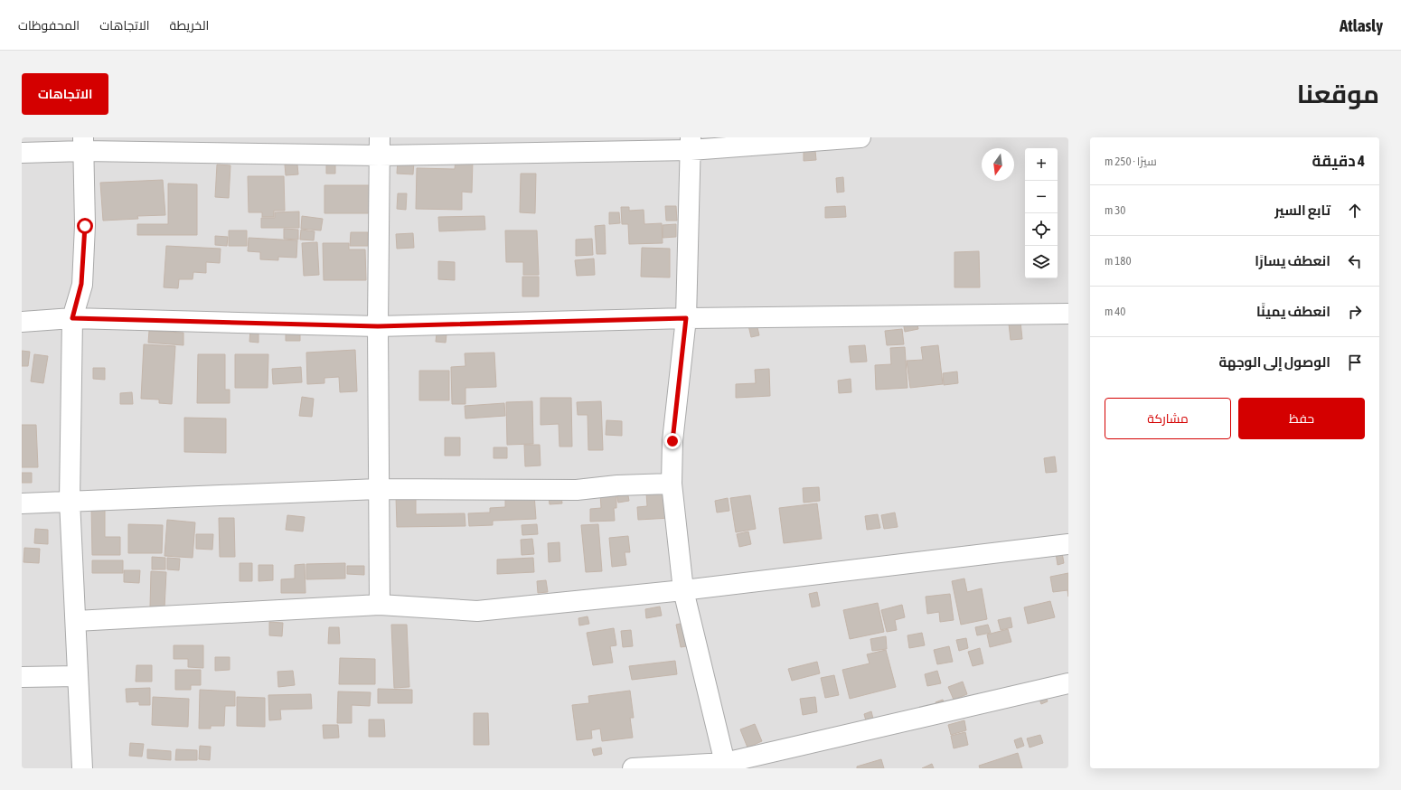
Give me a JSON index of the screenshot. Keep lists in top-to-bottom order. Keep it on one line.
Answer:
{"north":"bottom","page":{"header":"Atlasly","nav":["الخريطة","الاتجاهات","المحفوظات"],"title":"موقعنا","buttons":["الاتجاهات",["حفظ","مشاركة"]],"heading":["4 دقيقة","سيرًا · 250 m"],"map_buttons":["+","−"],"list":[["تابع السير","30 m"],["انعطف يسارًا","180 m"],["انعطف يمينًا","40 m"],"الوصول إلى الوجهة"]}}
